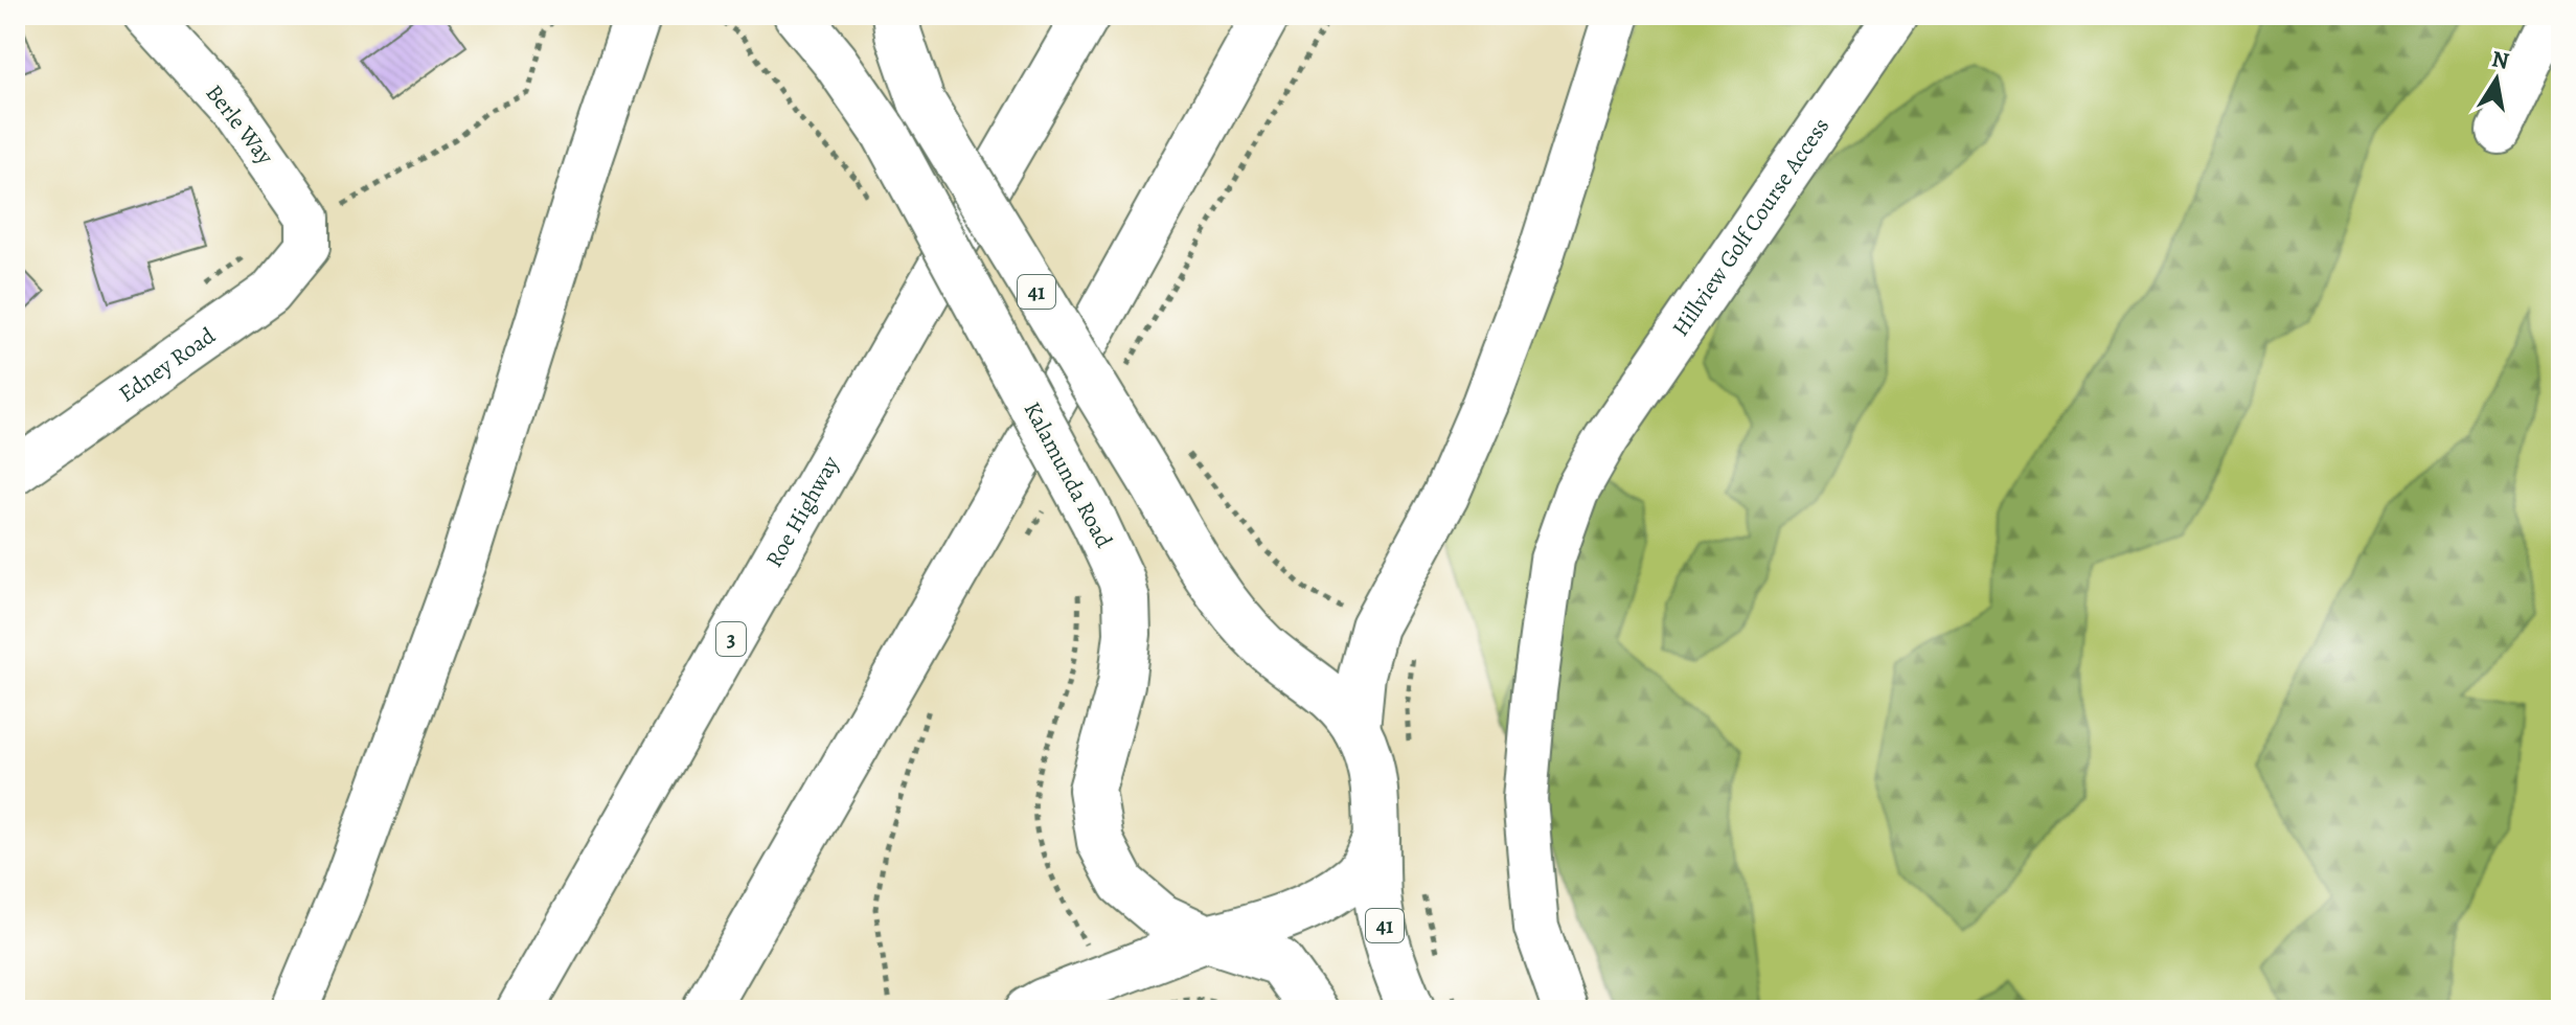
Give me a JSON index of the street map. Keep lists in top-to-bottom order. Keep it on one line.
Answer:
{"streets":{"main road":["41","Kalamunda Road","Roe Highway","3"],"street":["Berle Way","Hillview Golf Course Access","Edney Road"]},"crossings":[["Berle Way","Edney Road"]],"north":"top"}
